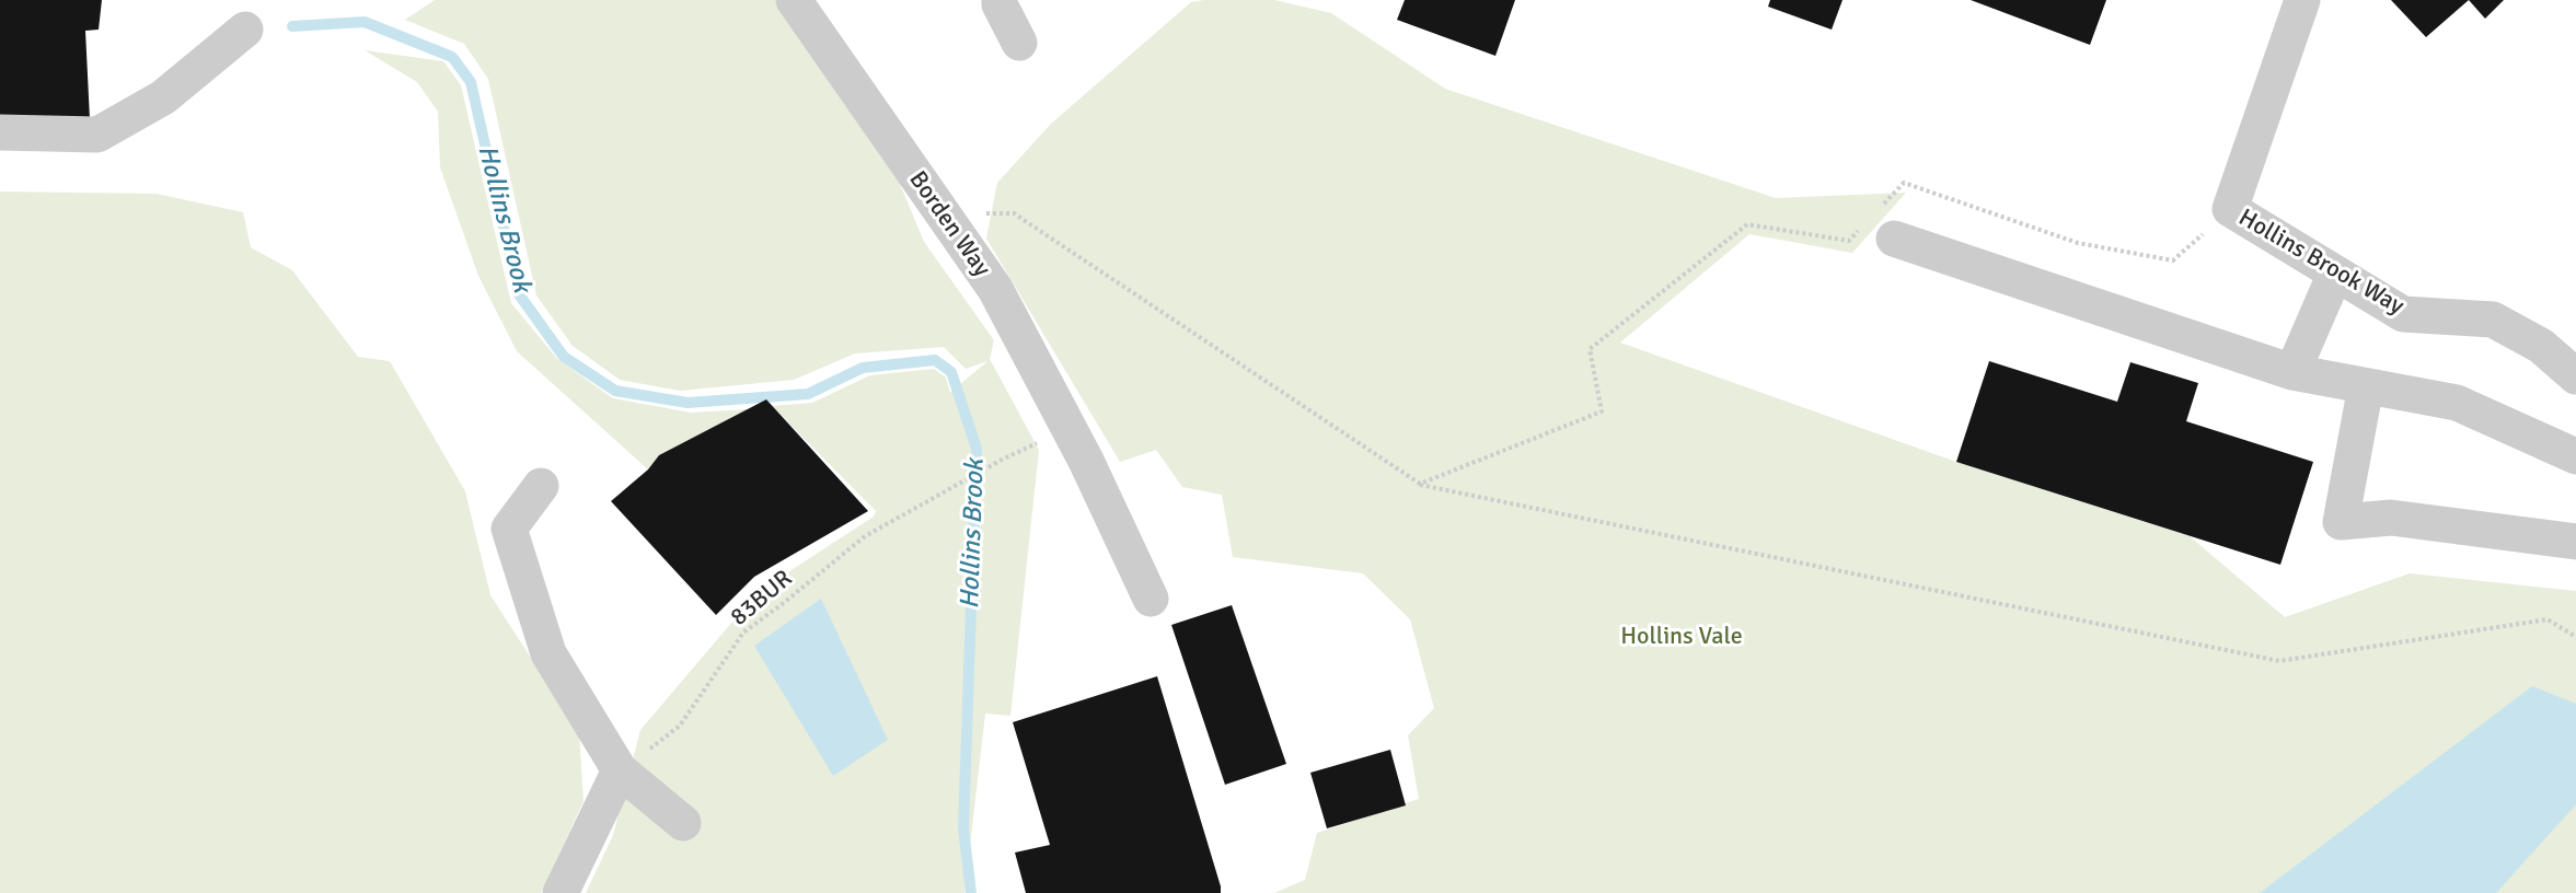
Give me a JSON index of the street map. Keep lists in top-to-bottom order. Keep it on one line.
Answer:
{"streets":{"street":["Borden Way","Hollins Brook Way"],"path":["83BUR"]},"water":["Hollins Brook"],"parks":["Hollins Vale"]}
